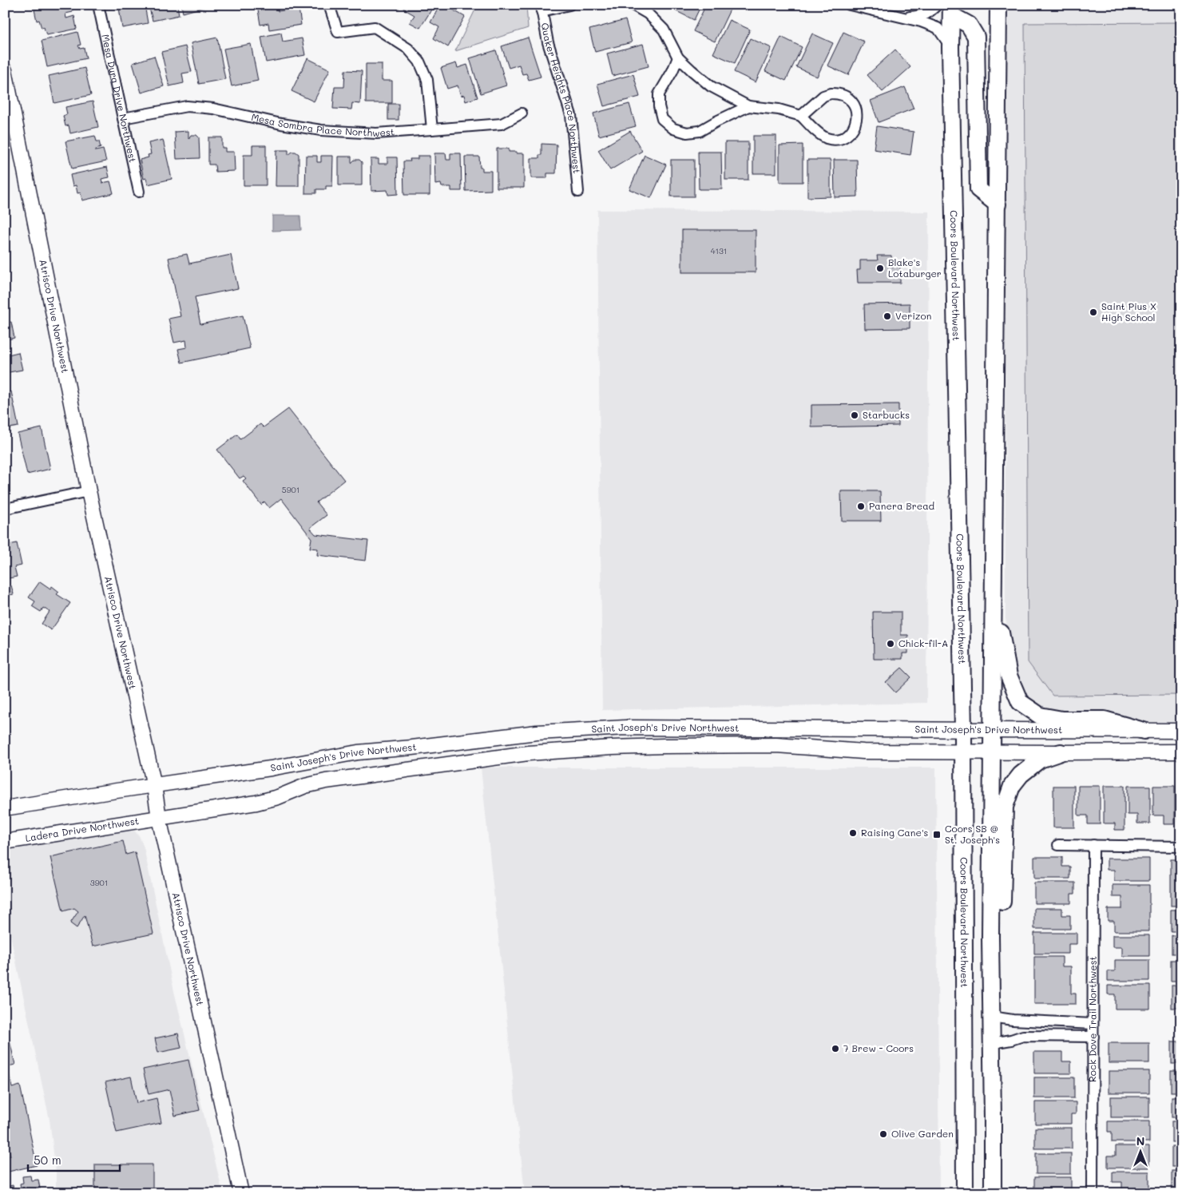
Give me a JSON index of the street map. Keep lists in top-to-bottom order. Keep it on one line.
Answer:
{"streets":{"main road":["Coors Boulevard Northwest"],"street":["Mesa Dura Drive Northwest","Quaker Heights Place Northwest","Mesa Sombra Place Northwest","Atrisco Drive Northwest","Saint Joseph's Drive Northwest","Ladera Drive Northwest","Rock Dove Trail Northwest"]},"crossings":[["Mesa Dura Drive Northwest","Mesa Sombra Place Northwest"],["Coors Boulevard Northwest","Saint Joseph's Drive Northwest"],["Atrisco Drive Northwest","Saint Joseph's Drive Northwest"],["Atrisco Drive Northwest","Ladera Drive Northwest"],["Saint Joseph's Drive Northwest","Ladera Drive Northwest"]],"places":{"other":["Blake's Lotaburger","Saint Pius X High School","Verizon","Starbucks","Panera Bread","Chick-fil-A","Raising Cane's","7 Brew - Coors","Olive Garden"],"transit":["Coors SB @ St. Joseph's"]},"house_numbers":["4131","5901","3901"],"scale_bar":"50 m","north":"top"}
